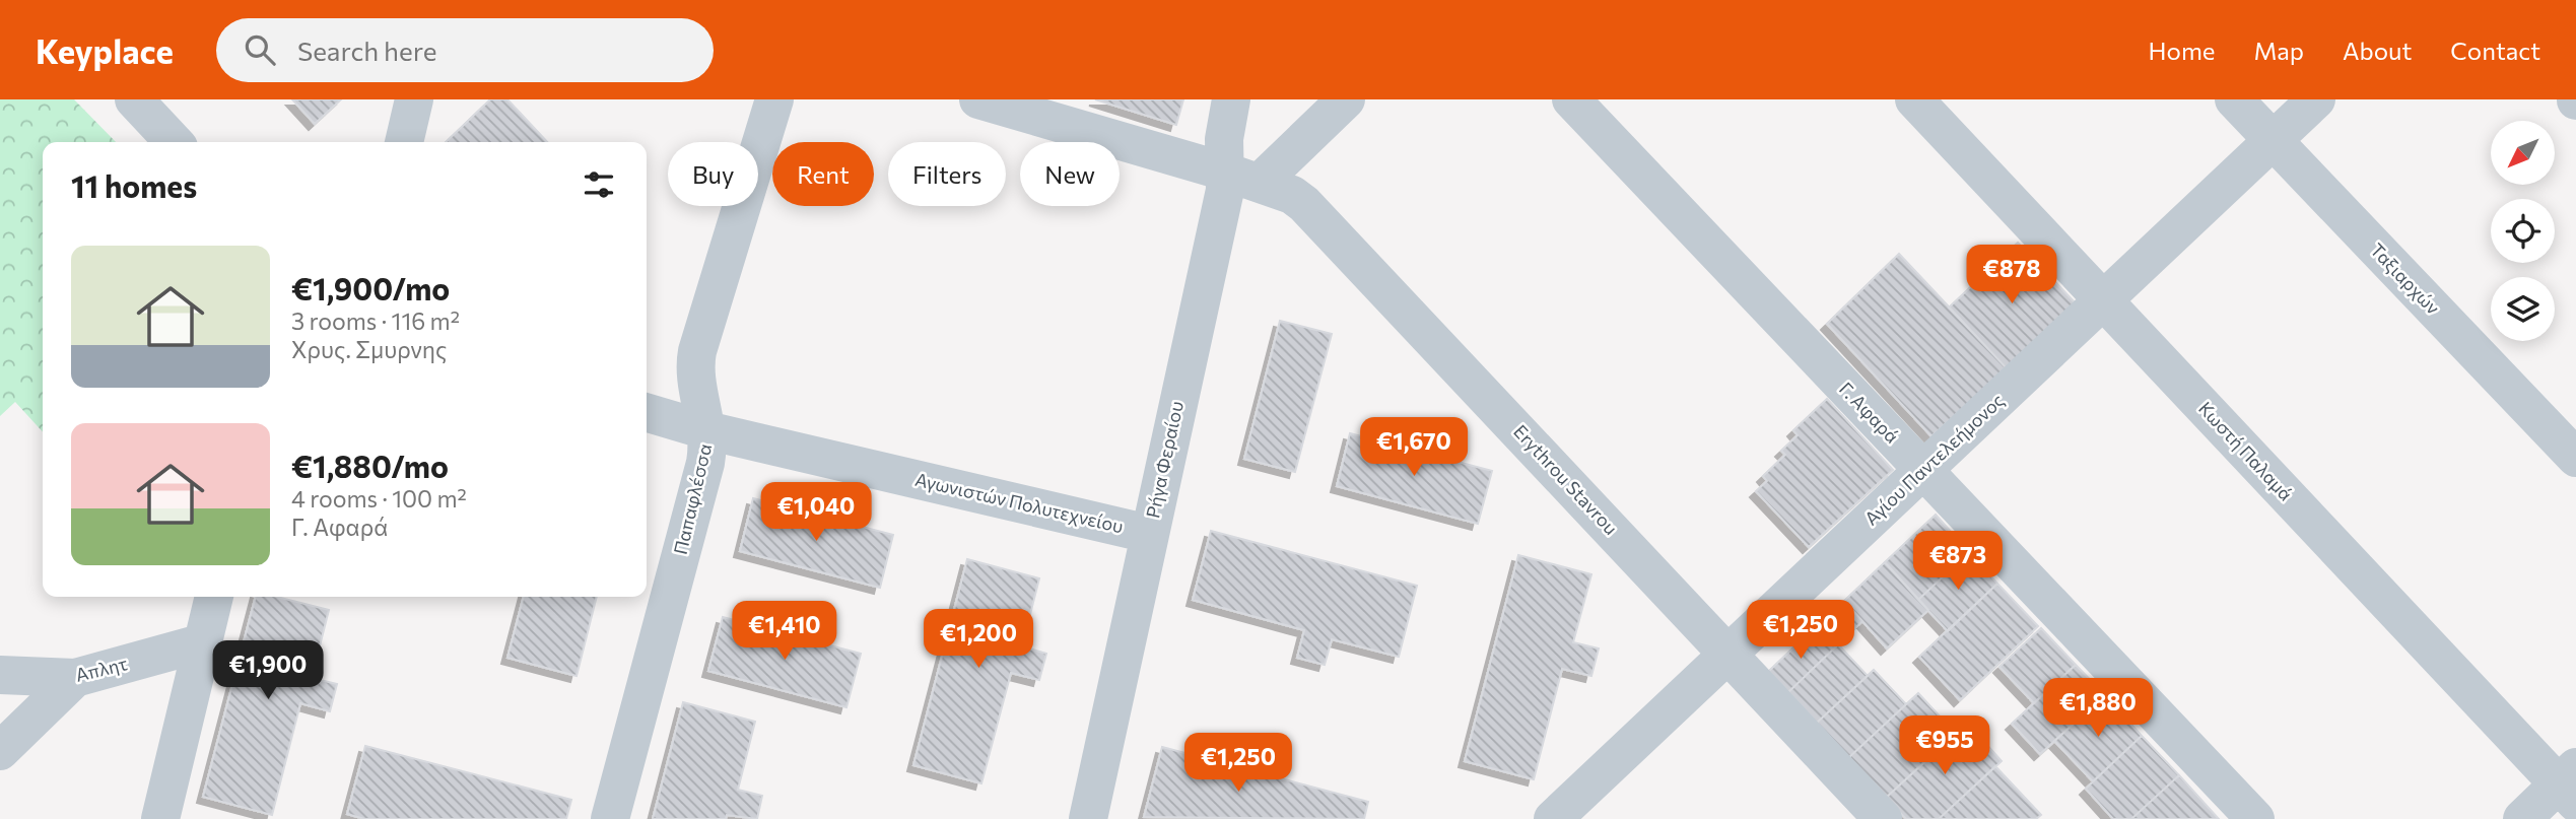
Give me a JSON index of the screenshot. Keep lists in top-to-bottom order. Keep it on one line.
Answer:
{"streets":{"street":["Ταξιαρχών","Γ. Αφαρά","Κωστή Παλαμά","Ρήγα Φεραίου","Αγίου Παντελεήμονος","Erythrou Stavrou","Παπαφλέσσα","Αγωνιστών Πολυτεχνείου","Απλητ"]},"crossings":[["Ταξιαρχών","Αγίου Παντελεήμονος"],["Γ. Αφαρά","Αγίου Παντελεήμονος"],["Κωστή Παλαμά","Αγίου Παντελεήμονος"],["Ρήγα Φεραίου","Erythrou Stavrou"],["Ρήγα Φεραίου","Αγωνιστών Πολυτεχνείου"],["Αγίου Παντελεήμονος","Erythrou Stavrou"],["Παπαφλέσσα","Αγωνιστών Πολυτεχνείου"]],"north":"bottom left","page":{"header":"Keyplace","search":"Search here","nav":["Home","Map","About","Contact"],"chip":["Buy","Rent","Filters","New"],"heading":"11 homes","list":[{"name":"€1,900/mo","note":"3 rooms · 116 m² · Χρυς. Σμυρνης"},{"name":"€1,880/mo","note":"4 rooms · 100 m² · Γ. Αφαρά"}],"price":["€878","€1,670","€1,040","€873","€1,250","€1,410","€1,200","€1,900","€1,880","€955","€1,250"]}}
